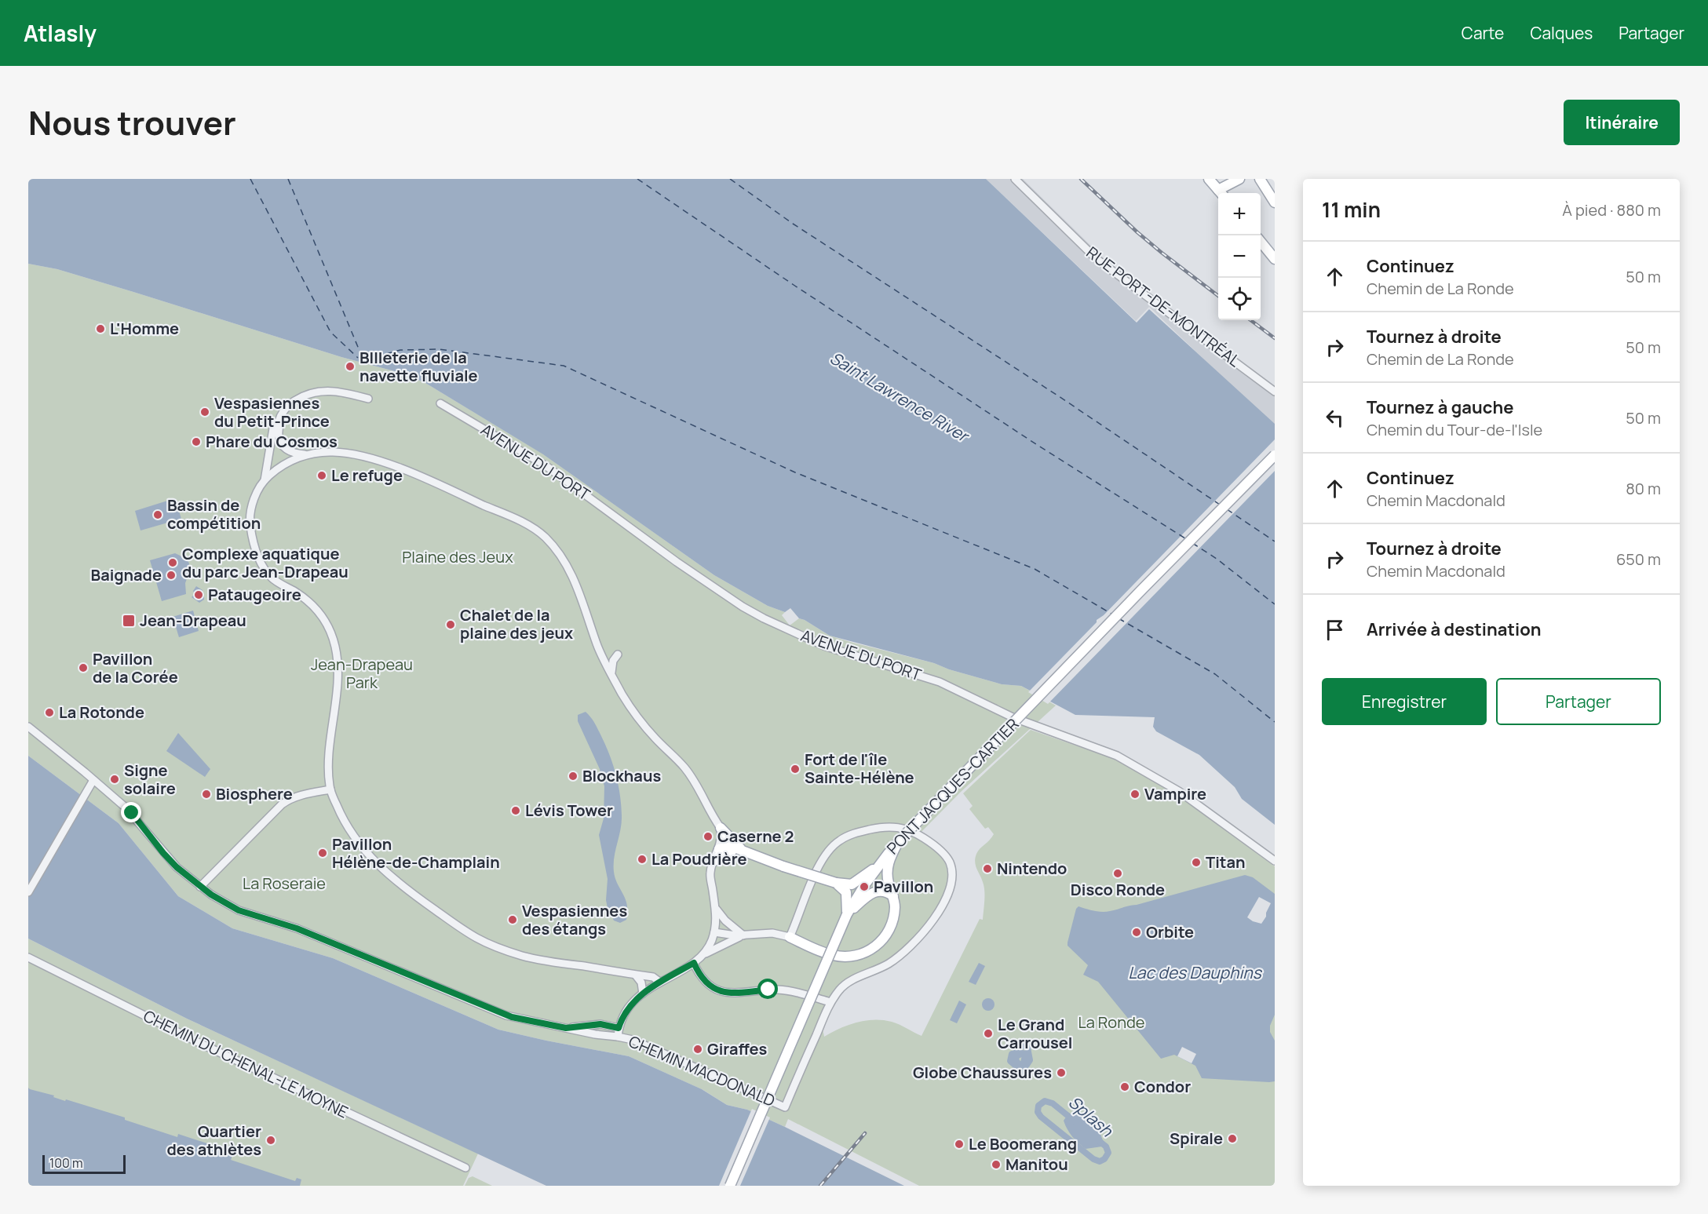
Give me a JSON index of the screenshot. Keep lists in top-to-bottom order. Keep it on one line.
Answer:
{"streets":{"main road":["PONT JACQUES-CARTIER"],"street":["RUE PORT-DE-MONTRÉAL","AVENUE DU PORT","CHEMIN DU CHENAL-LE MOYNE","CHEMIN MACDONALD"]},"water":["Saint Lawrence River","Lac des Dauphins","Splash"],"parks":["Plaine des Jeux","Jean-Drapeau Park","La Roseraie","La Ronde"],"places":{"other":["L'Homme","BIlleterie de la navette fluviale","Vespasiennes du Petit-Prince","Phare du Cosmos","Le refuge","Bassin de compétition","Complexe aquatique du parc Jean-Drapeau","Baignade","Pataugeoire","Chalet de la plaine des jeux","Pavillon de la Corée","La Rotonde","Fort de l'île Sainte-Hélène","Blockhaus","Signe solaire","Biosphere","Vampire","Lévis Tower","Caserne 2","Pavillon Hélène-de-Champlain","La Poudrière","Titan","Nintendo","Disco Ronde","Pavillon","Vespasiennes des étangs","Orbite","Le Grand Carrousel","Giraffes","Globe Chaussures","Condor","Spirale","Quartier des athlètes","Le Boomerang","Manitou"],"transit":["Jean-Drapeau"]},"scale_bar":"100 m","page":{"header":"Atlasly","nav":["Carte","Calques","Partager"],"title":"Nous trouver","buttons":["Itinéraire",["Enregistrer","Partager"]],"heading":["11 min","À pied · 880 m"],"map_buttons":["+","−"],"list":[["Continuez","Chemin de La Ronde","50 m"],["Tournez à droite","Chemin de La Ronde","50 m"],["Tournez à gauche","Chemin du Tour-de-l'Isle","50 m"],["Continuez","Chemin Macdonald","80 m"],["Tournez à droite","Chemin Macdonald","650 m"],"Arrivée à destination"],"scale":"100 m"}}
